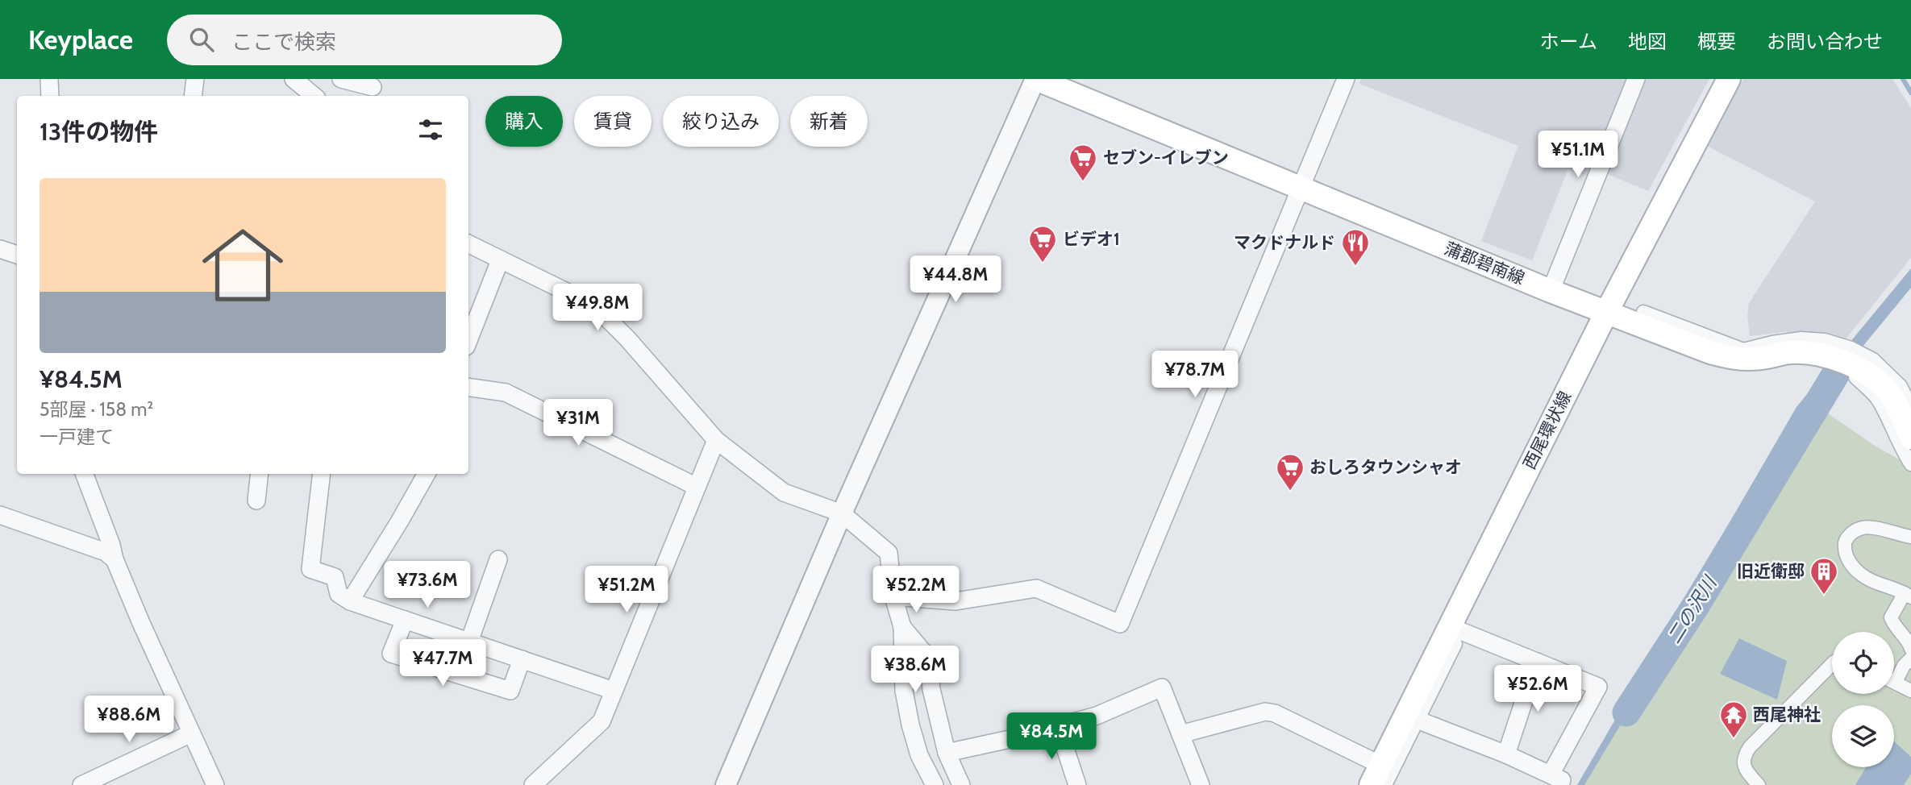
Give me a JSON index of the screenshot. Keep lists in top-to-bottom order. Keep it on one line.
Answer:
{"streets":{"main road":["蒲郡碧南線","西尾環状線"]},"crossings":[["蒲郡碧南線","西尾環状線"]],"water":["二の沢川"],"places":{"supermarket":["セブン-イレブン","ビデオ1","おしろタウンシャオ"],"restaurant":["マクドナルド"],"building":["旧近衛邸"],"temple":["西尾神社"]},"page":{"header":"Keyplace","search":"ここで検索","nav":["ホーム","地図","概要","お問い合わせ"],"chip":["購入","賃貸","絞り込み","新着"],"heading":"13件の物件","price":["¥51.1M","¥44.8M","¥49.8M","¥78.7M","¥31M","¥73.6M","¥51.2M","¥52.2M","¥47.7M","¥38.6M","¥52.6M","¥88.6M","¥84.5M"],"list":[{"name":"¥84.5M","note":"5部屋 · 158 m² · 一戸建て"}]}}
